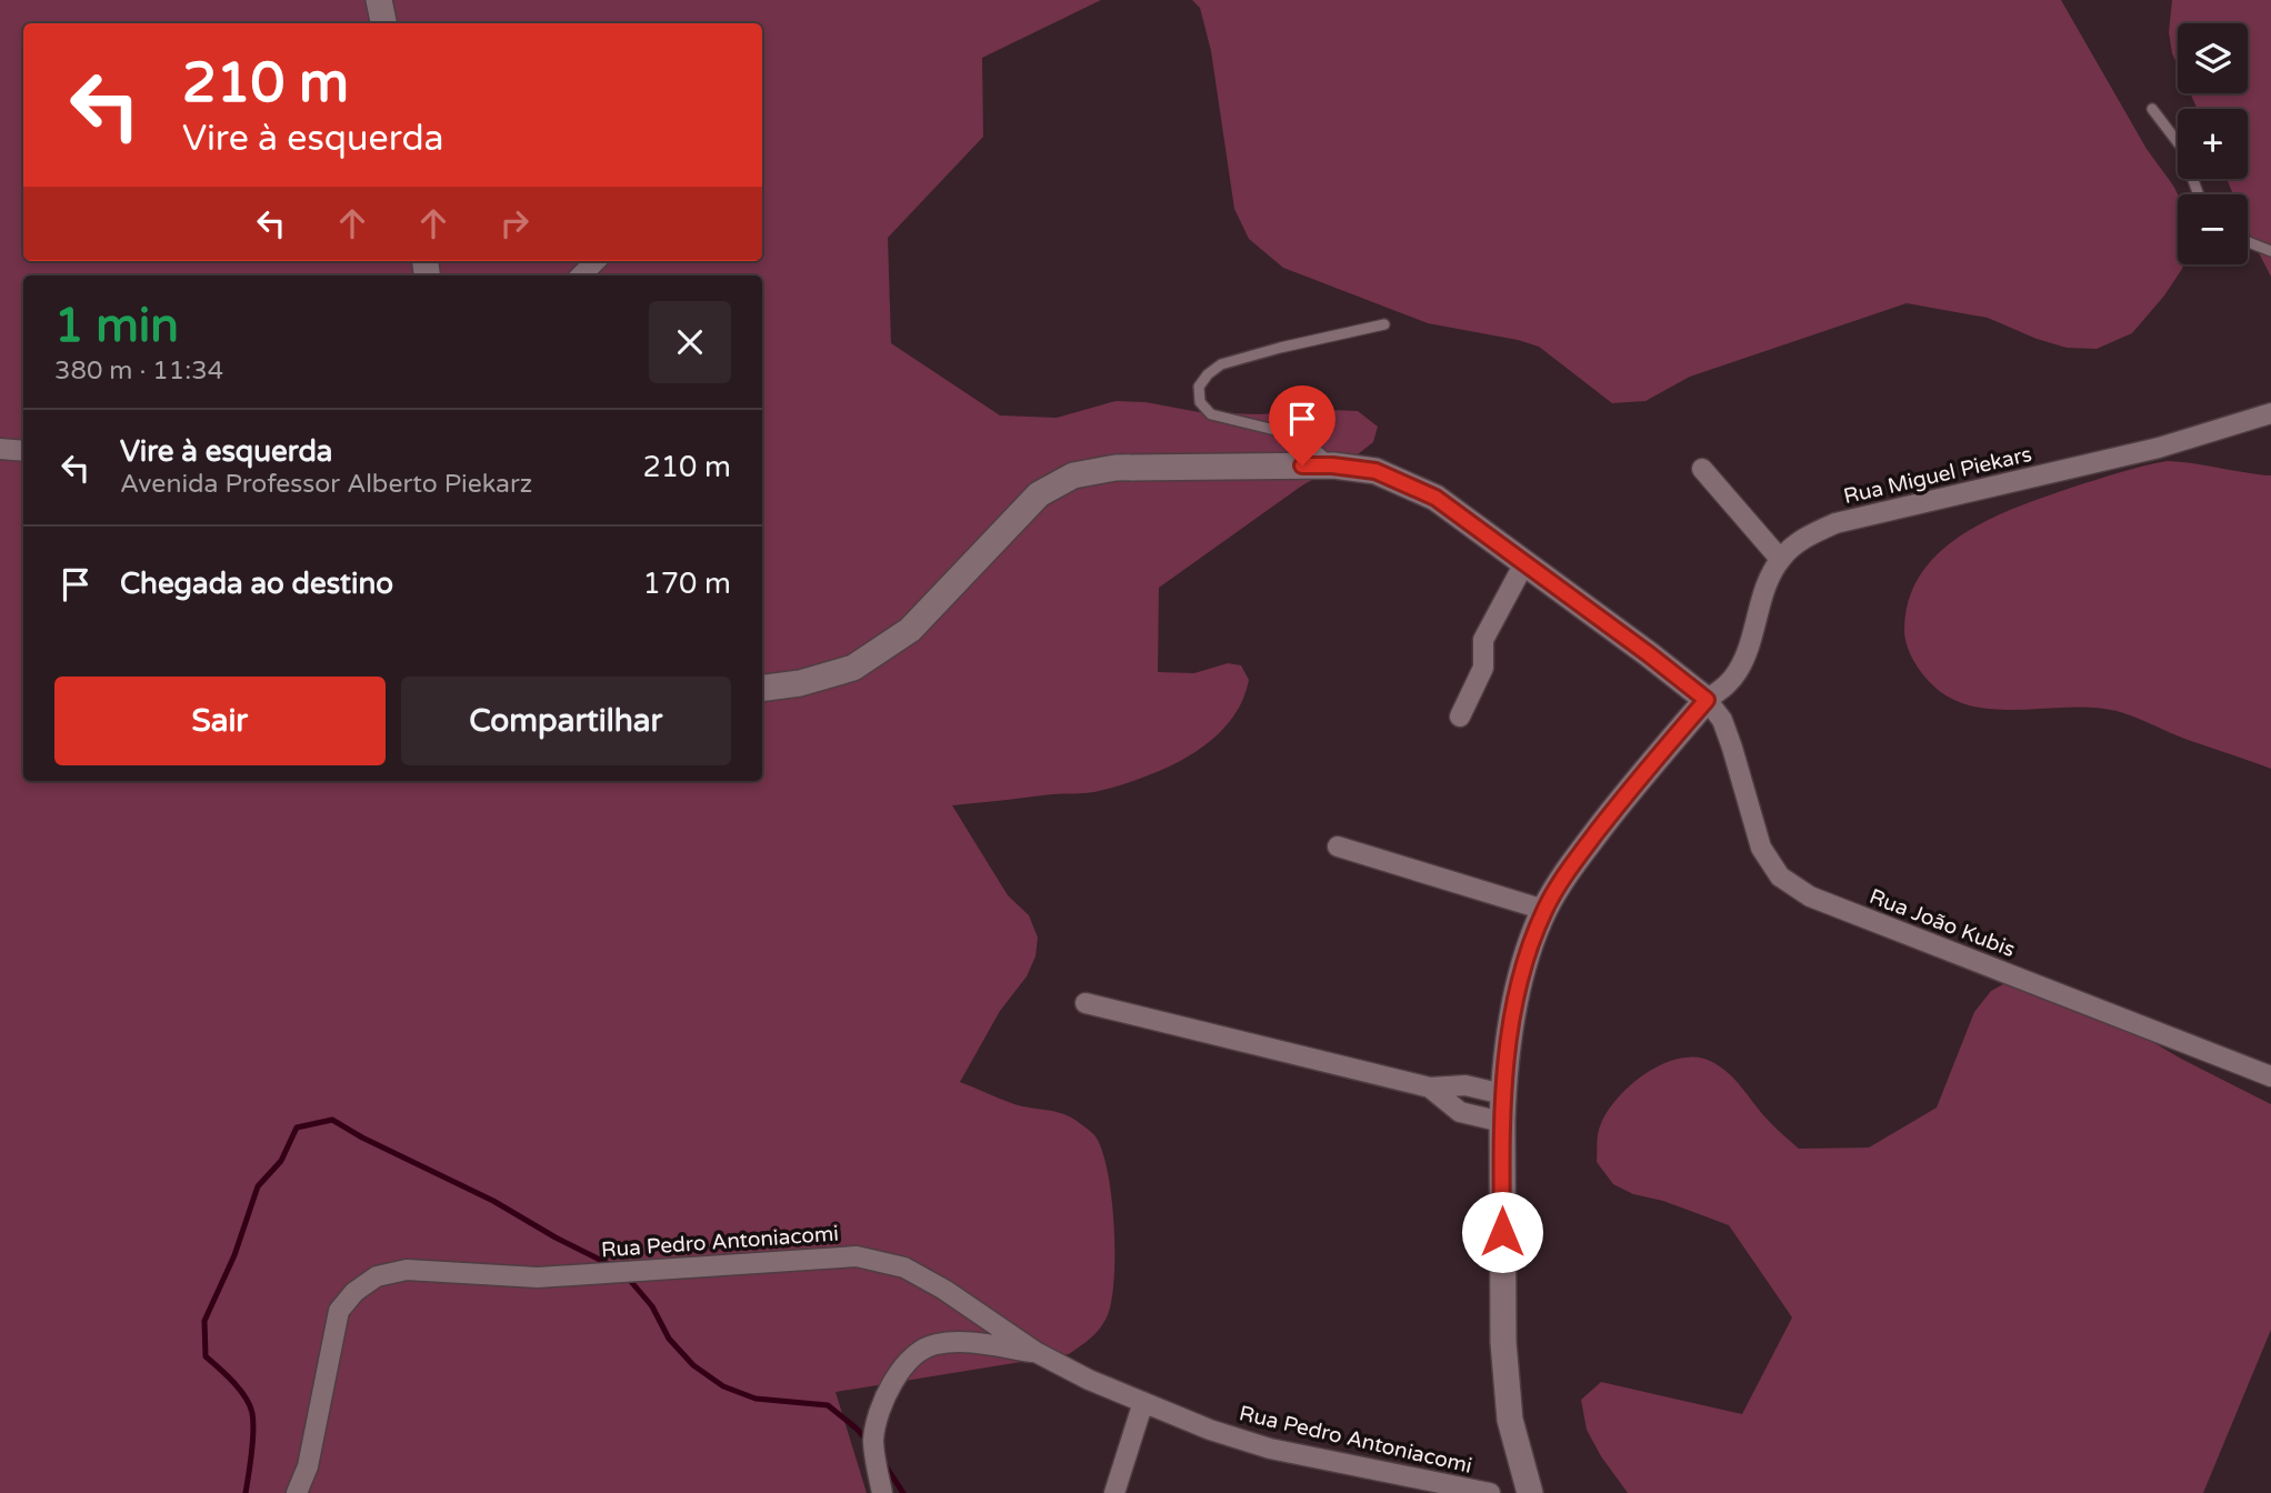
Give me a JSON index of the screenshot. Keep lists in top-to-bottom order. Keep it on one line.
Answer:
{"streets":{"street":["Rua Miguel Piekars","Rua João Kubis","Rua Pedro Antoniacomi"]},"crossings":[["Rua Miguel Piekars","Rua João Kubis"]],"page":{"map_buttons":["+","−"],"turn":["210 m","Vire à esquerda"],"heading":["1 min","380 m · 11:34"],"list":[{"name":"Vire à esquerda","note":"Avenida Professor Alberto Piekarz","value":"210 m"},{"name":"Chegada ao destino","value":"170 m"}],"buttons":["Sair","Compartilhar"]}}
